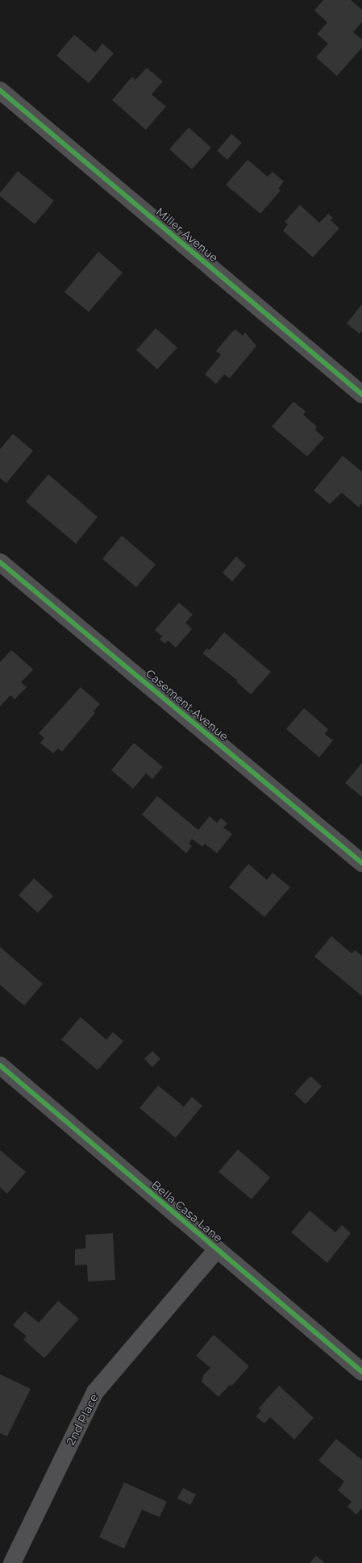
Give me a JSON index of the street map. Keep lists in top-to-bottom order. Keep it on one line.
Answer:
{"streets":{"street":["Miller Avenue","Casement Avenue","Bella Casa Lane","2nd Place"]},"crossings":[["Bella Casa Lane","2nd Place"]]}
